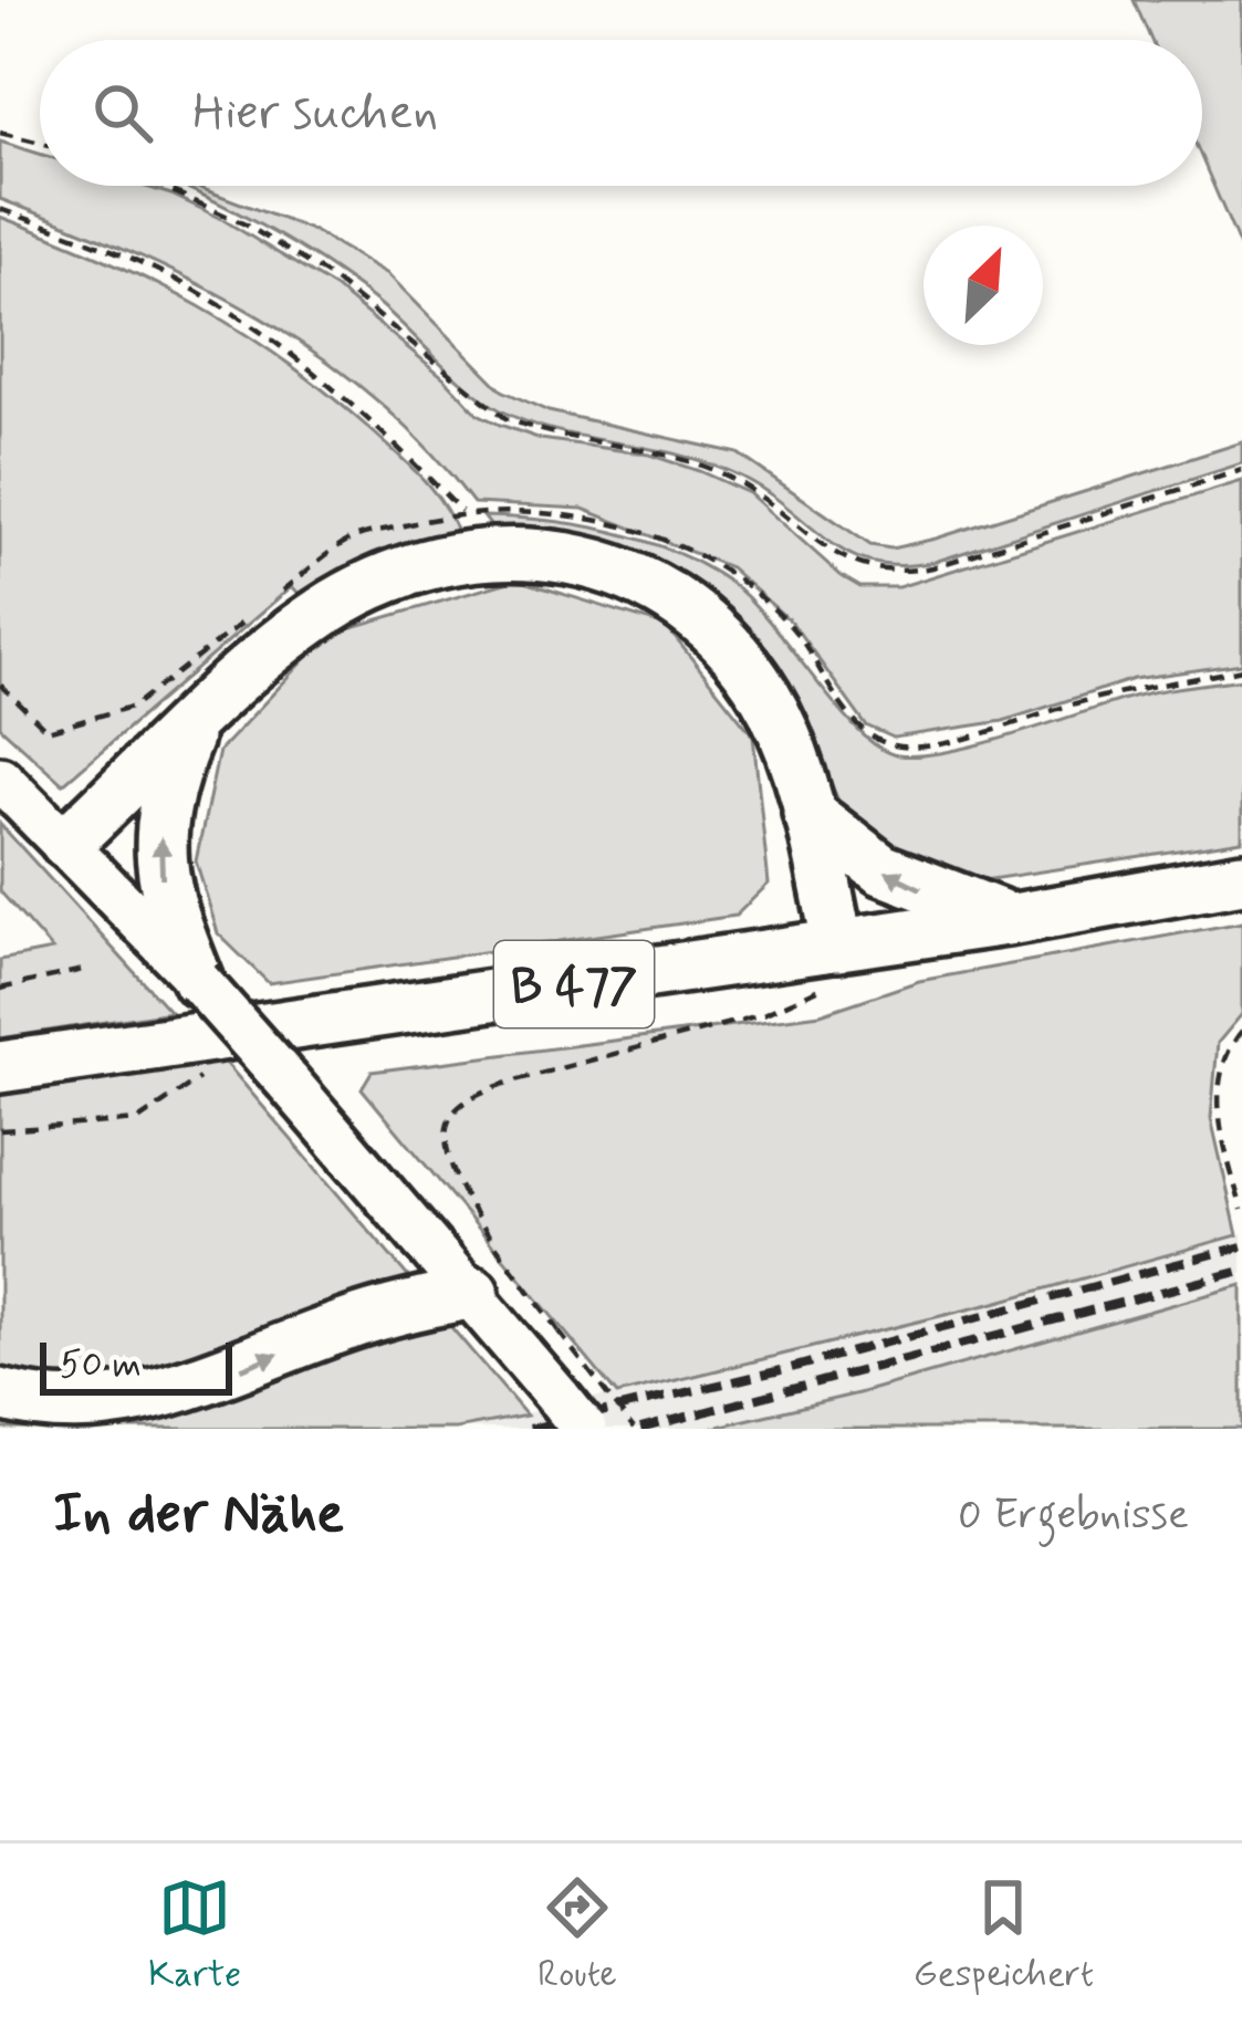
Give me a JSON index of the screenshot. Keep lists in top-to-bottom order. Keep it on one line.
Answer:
{"streets":{"main road":["B 477"]},"scale_bar":"50 m","north":"top right","page":{"search":"Hier suchen","scale":"50 m","heading":["In der Nähe","0 Ergebnisse"],"nav":["Karte","Route","Gespeichert"]}}
